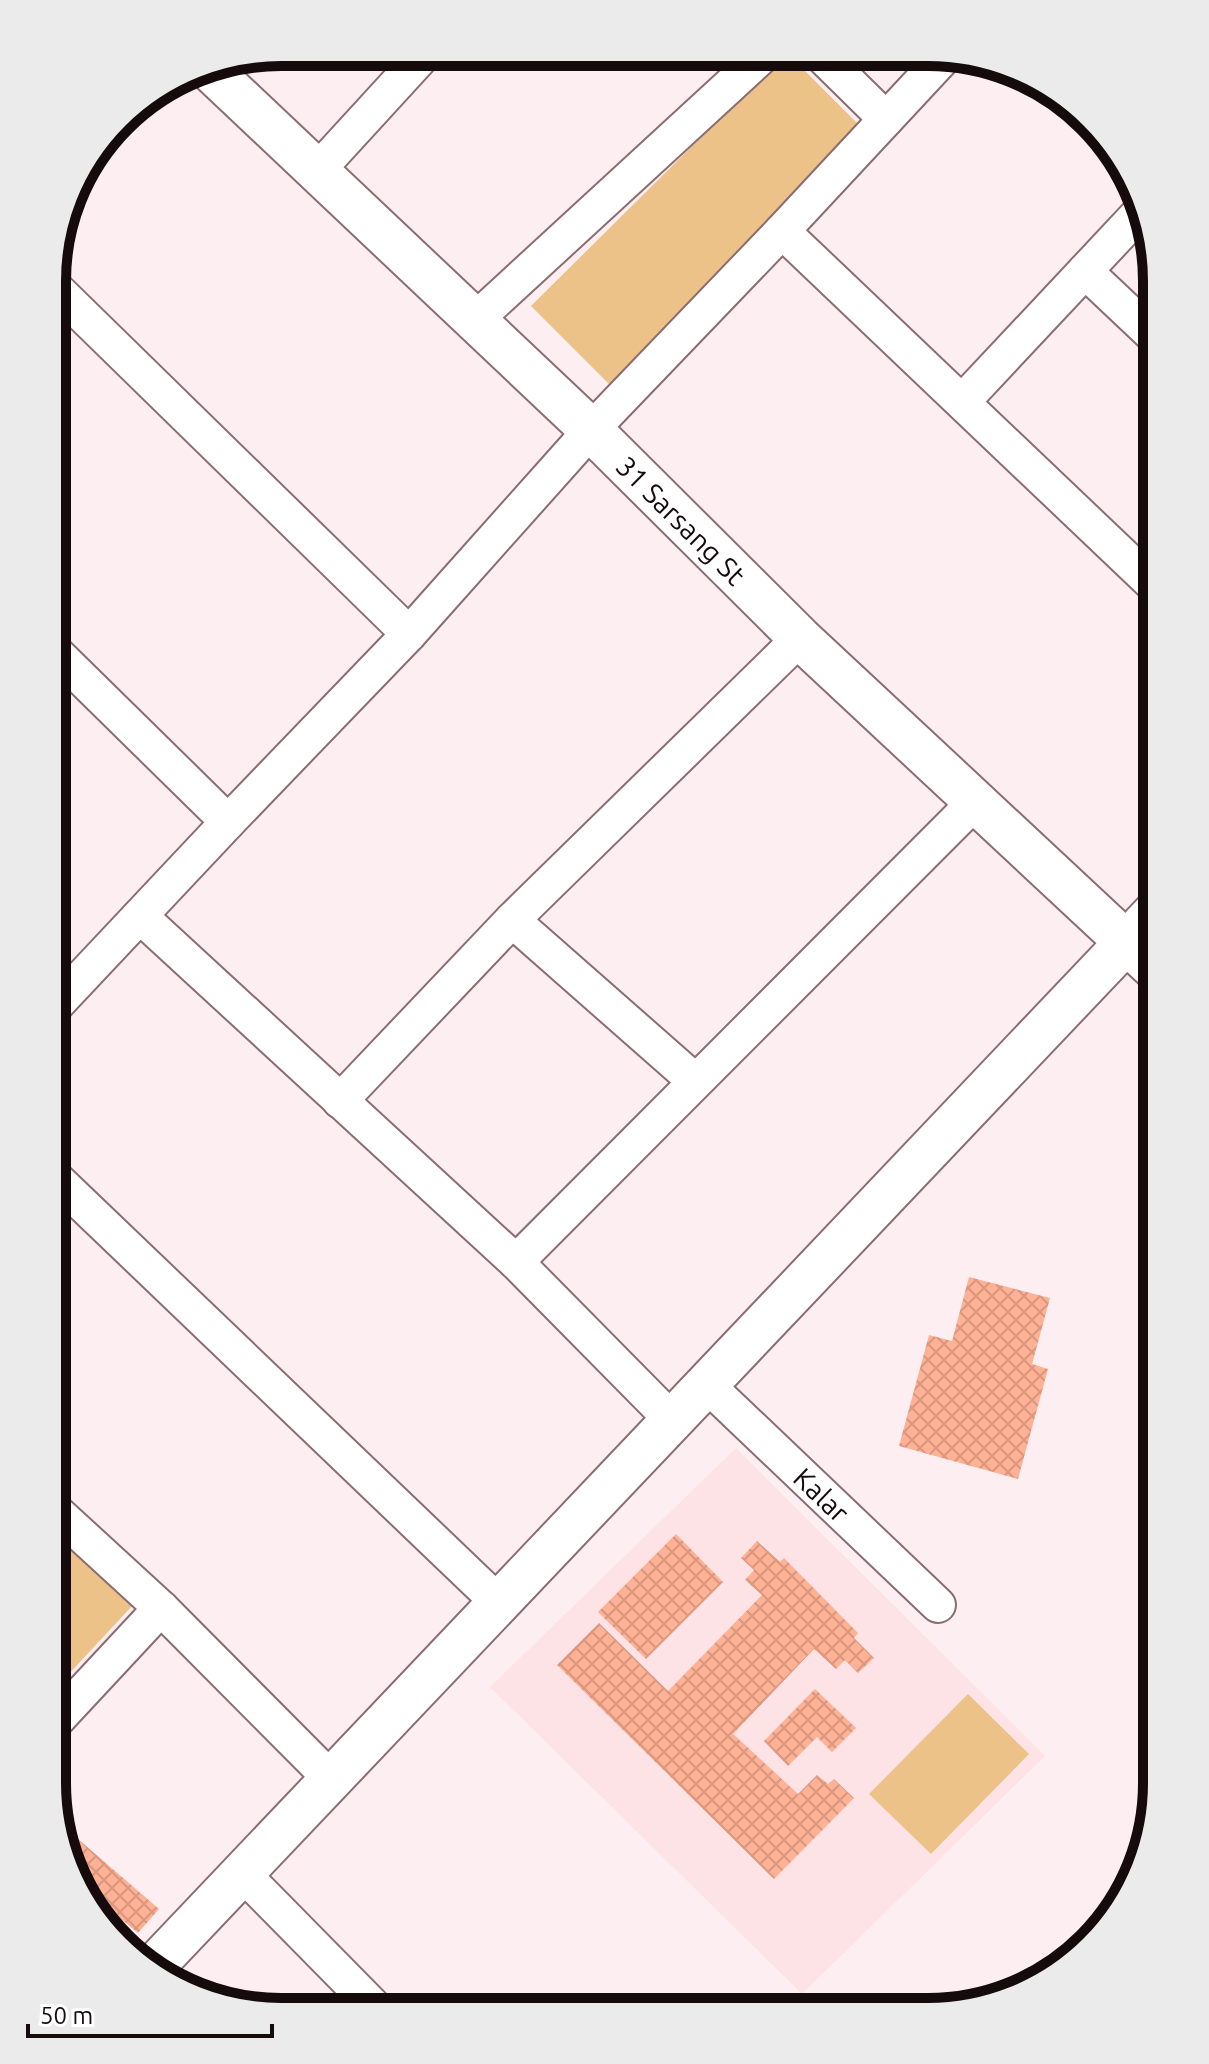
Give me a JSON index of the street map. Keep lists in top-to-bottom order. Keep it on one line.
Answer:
{"streets":{"street":["31 Sarsang St","Kalar"]},"scale_bar":"50 m"}
